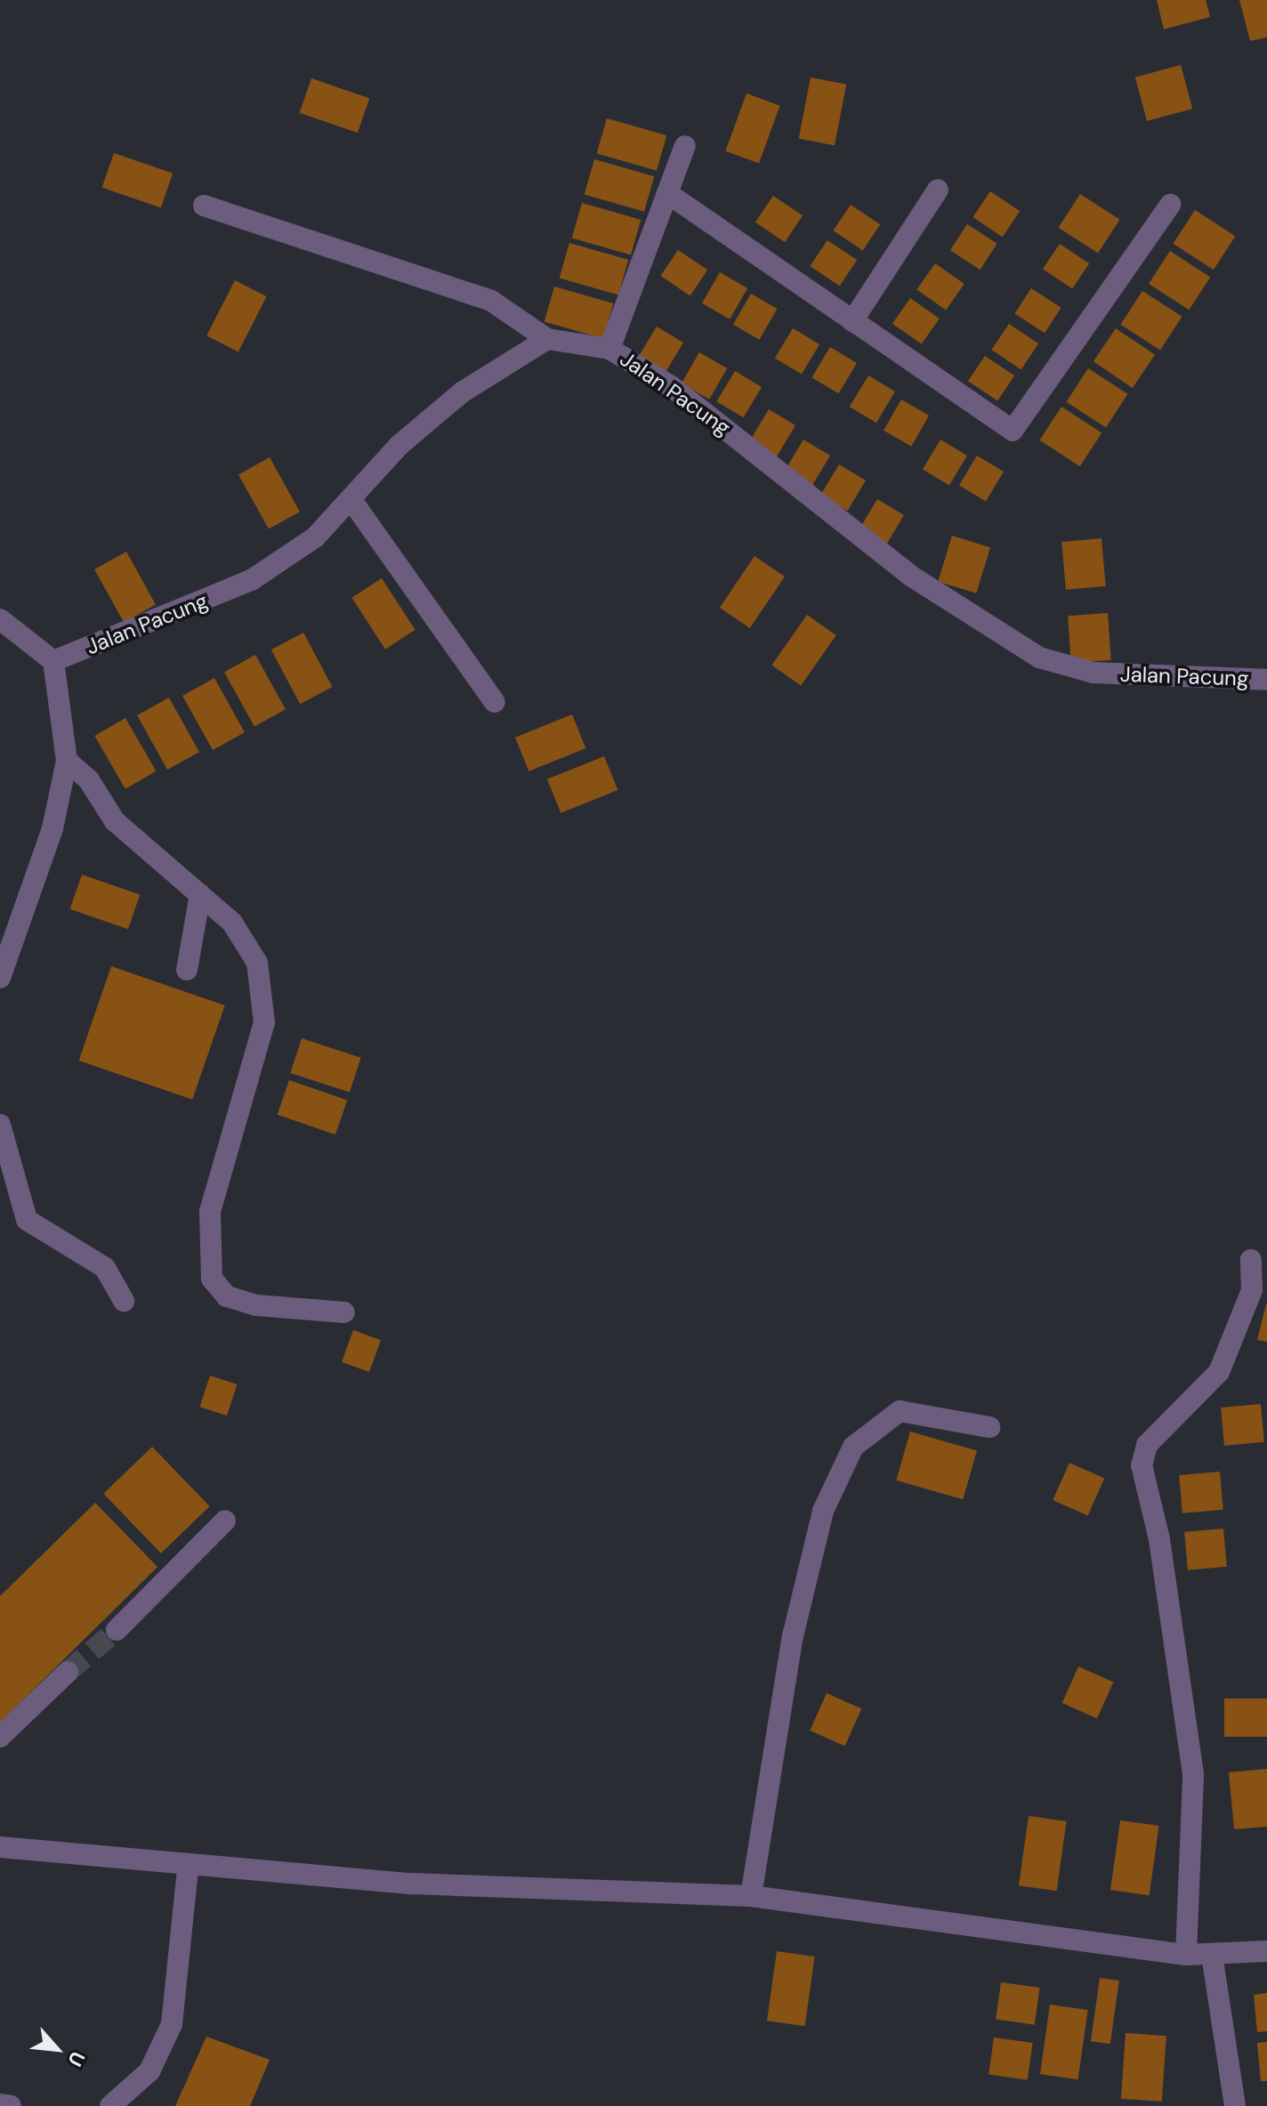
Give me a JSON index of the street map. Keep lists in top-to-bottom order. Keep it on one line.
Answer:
{"streets":{"street":["Jalan Pacung"]},"north":"bottom right"}
